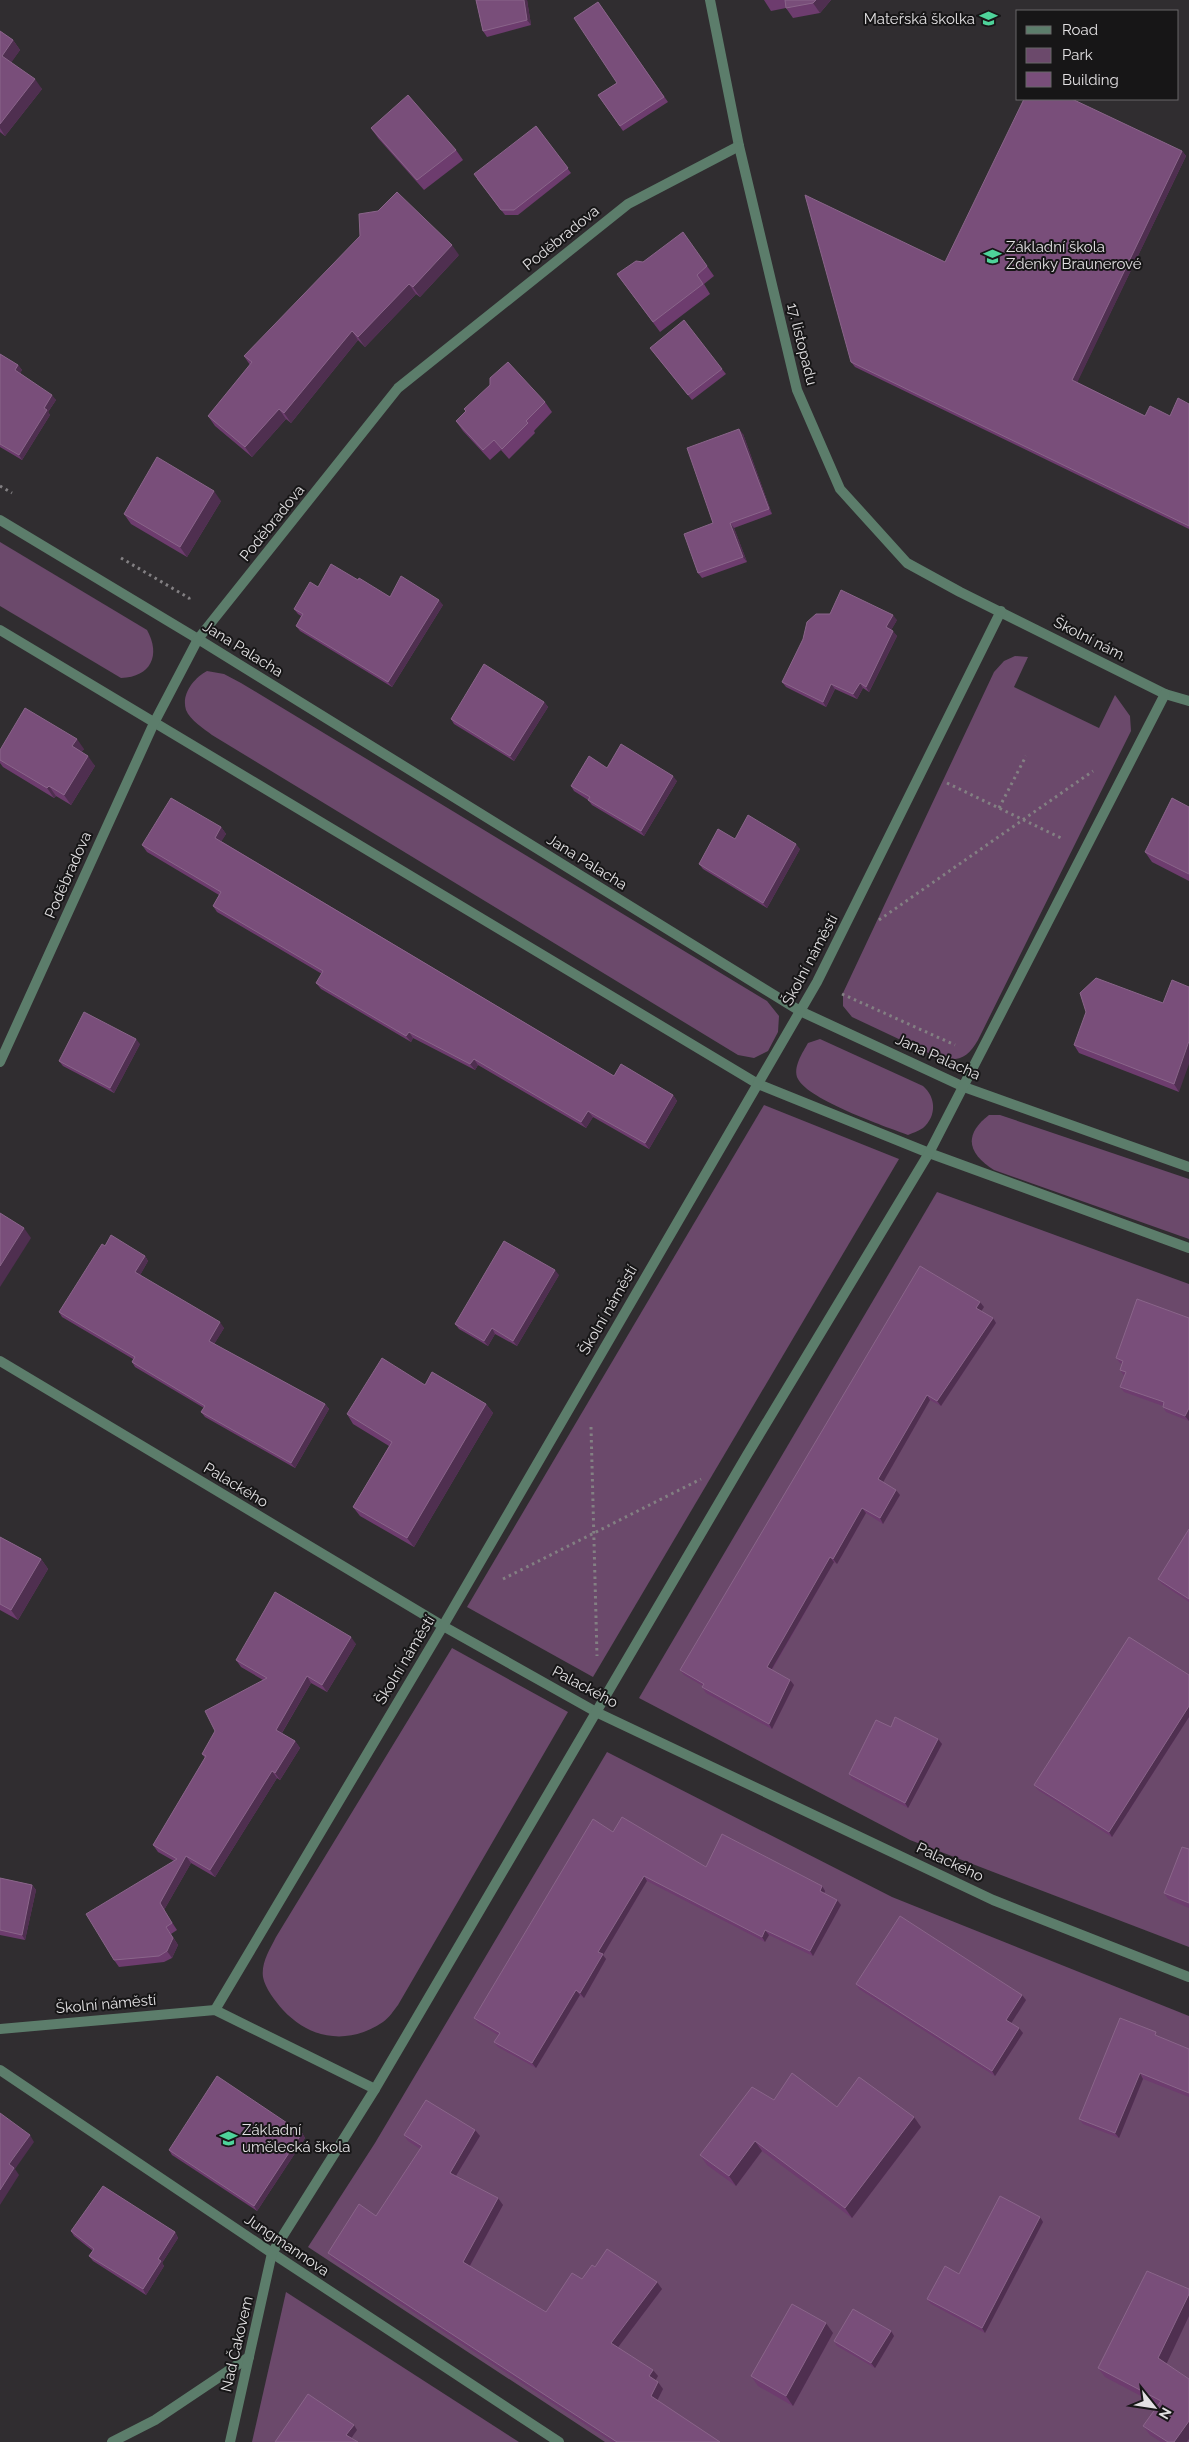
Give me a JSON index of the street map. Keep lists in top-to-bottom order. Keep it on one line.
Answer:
{"streets":{"street":["Poděbradova","17. listopadu","Školní nám.","Jana Palacha","Školní náměstí","Palackého","Jungmannova","Nad Čakovem"]},"crossings":[["Poděbradova","17. listopadu"],["Poděbradova","Jana Palacha"],["17. listopadu","Školní nám."],["17. listopadu","Školní náměstí"],["Školní nám.","Školní náměstí"],["Jana Palacha","Školní náměstí"],["Školní náměstí","Palackého"],["Jungmannova","Nad Čakovem"]],"places":{"school or university":["Mateřská školka","Základní škola Zdenky Braunerové","Základní umělecká škola"]},"legend":["Road","Park","Building"],"north":"bottom right"}
